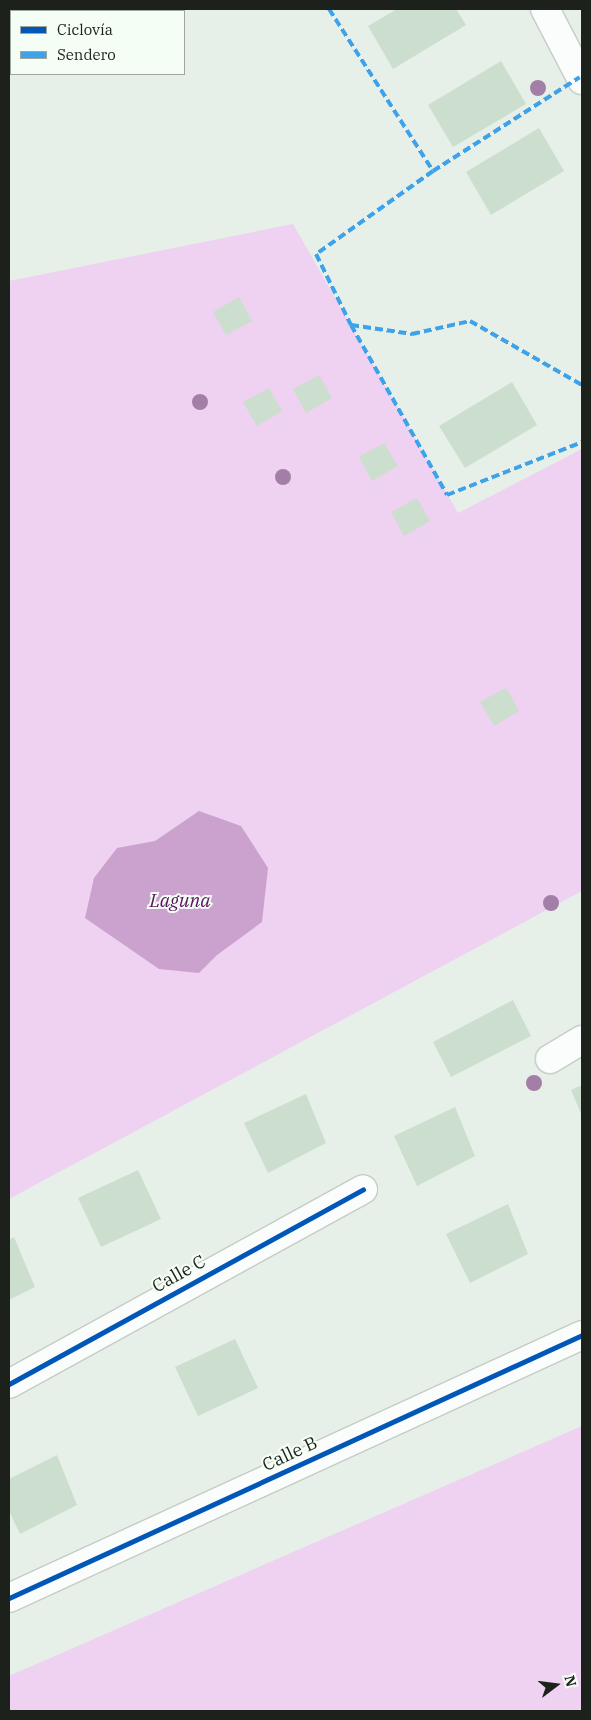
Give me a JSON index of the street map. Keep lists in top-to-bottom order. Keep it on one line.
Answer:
{"streets":{"main road":["Calle C","Calle B"]},"water":["Laguna"],"legend":["Ciclovía","Sendero"],"north":"right"}
